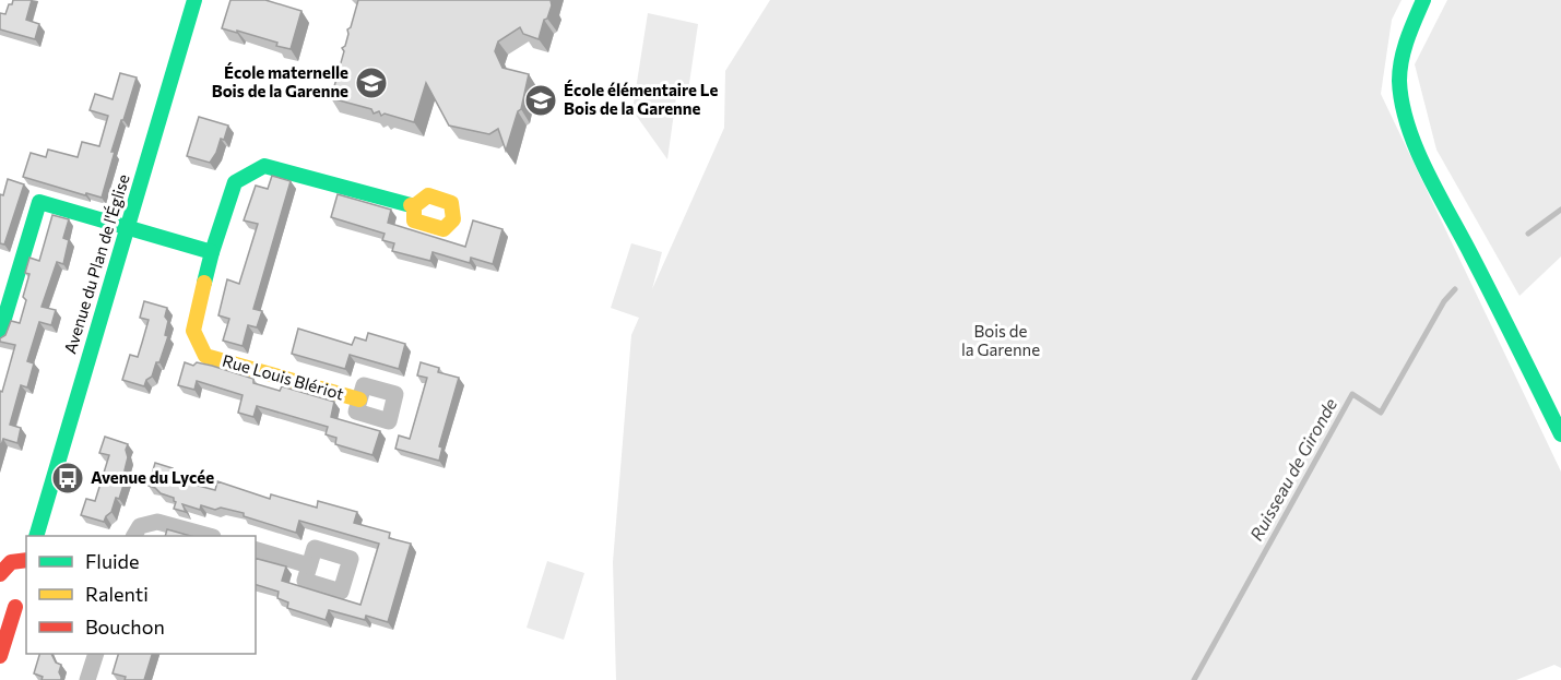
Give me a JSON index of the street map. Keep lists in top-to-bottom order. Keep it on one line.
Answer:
{"streets":{"street":["Avenue du Plan de l'Église","Rue Louis Blériot"]},"water":["Ruisseau de Gironde"],"parks":["Bois de la Garenne"],"places":{"school or university":["École maternelle Bois de la Garenne","École élémentaire Le Bois de la Garenne"],"bus stop":["Avenue du Lycée"]},"legend":["Fluide","Ralenti","Bouchon"]}
